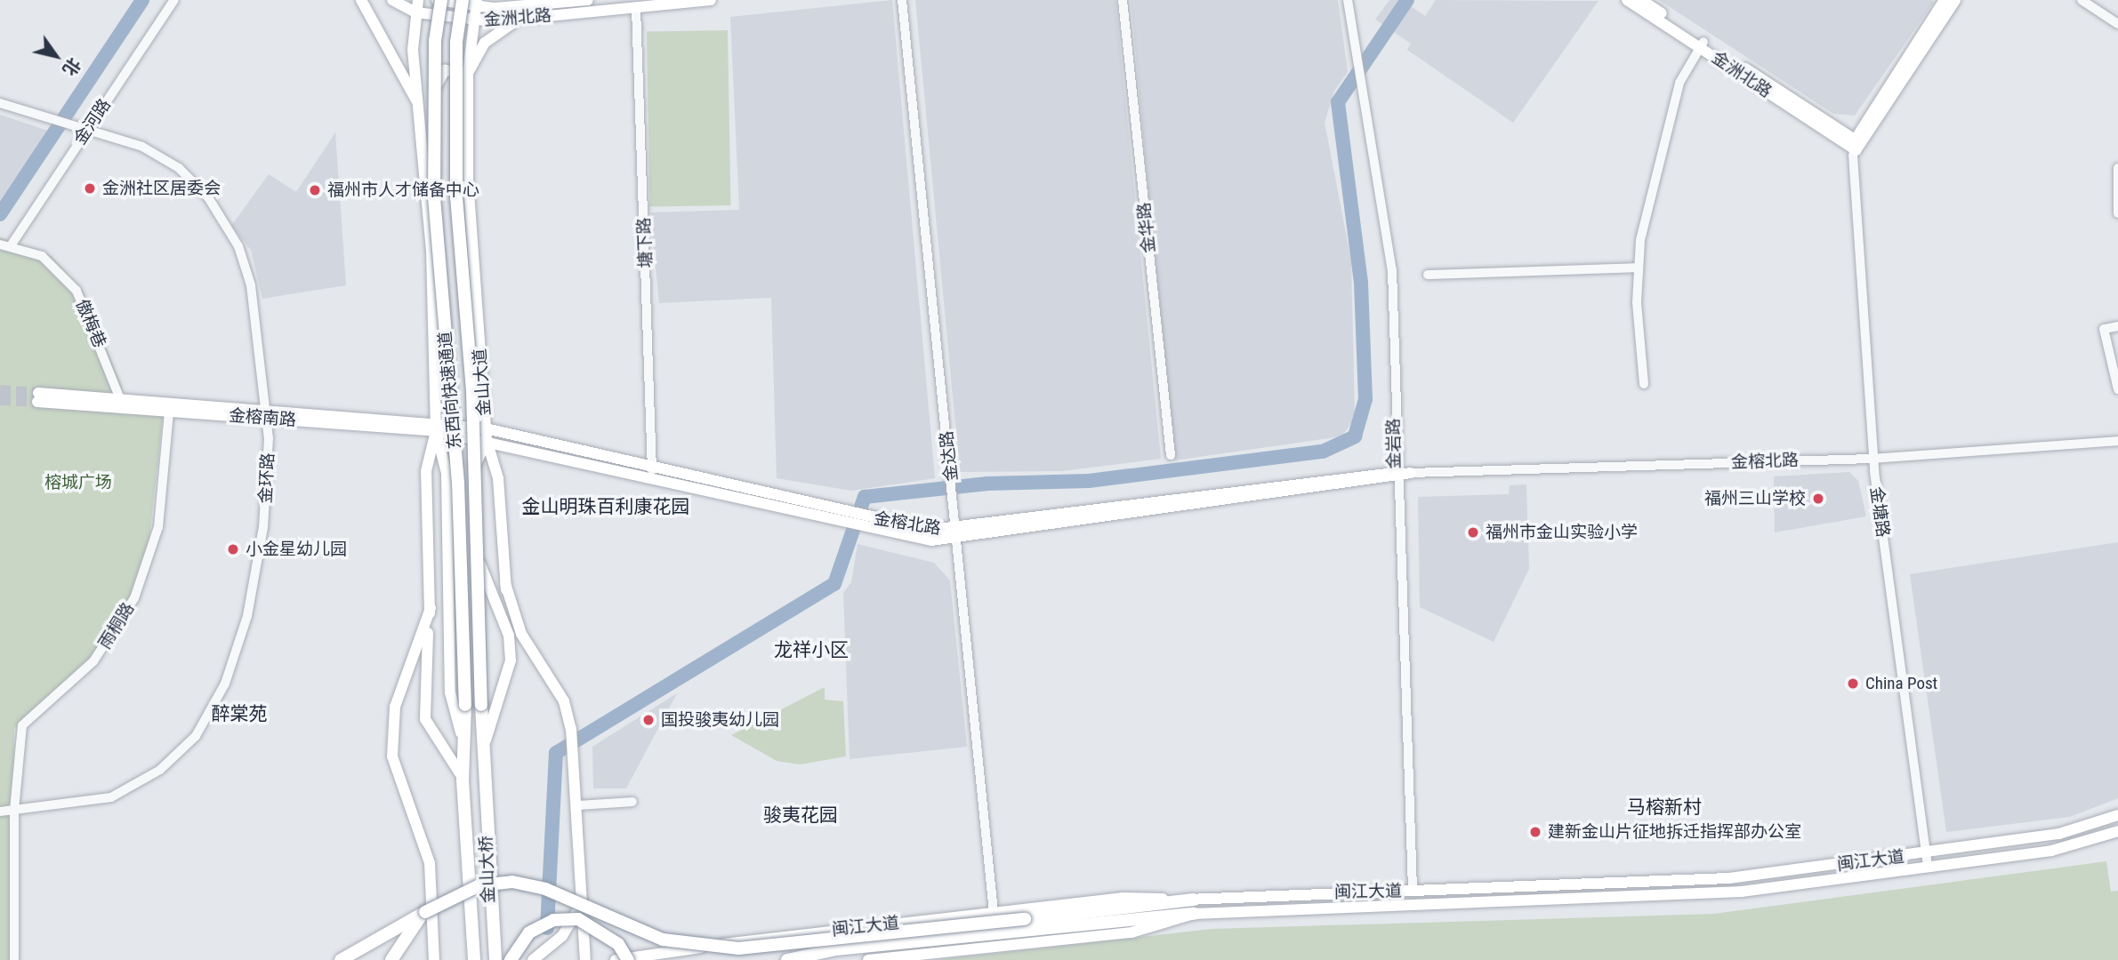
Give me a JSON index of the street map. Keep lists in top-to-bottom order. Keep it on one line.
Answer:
{"streets":{"highway":["东西向快速通道","金山大桥"],"main road":["金洲北路","金山大道","金榕南路","金榕北路","闽江大道"],"street":["金河路","金华路","塘下路","傲梅巷","金岩路","金达路","金环路","金塘路","雨桐路"]},"crossings":[["金洲北路","塘下路"],["金洲北路","金山大道"],["金洲北路","东西向快速通道"],["金洲北路","金塘路"],["金河路","傲梅巷"],["金河路","金环路"],["塘下路","金榕北路"],["傲梅巷","金榕南路"],["金山大道","东西向快速通道"],["金山大道","金榕南路"],["金山大道","金榕北路"],["东西向快速通道","金山大桥"],["金榕南路","金榕北路"],["金榕南路","金环路"],["金榕南路","雨桐路"],["金岩路","金榕北路"],["金岩路","闽江大道"],["金达路","金榕北路"],["金达路","闽江大道"],["金榕北路","金塘路"],["金环路","雨桐路"],["金塘路","闽江大道"]],"districts":["金山明珠百利康花园","龙祥小区","醉棠苑","马榕新村","骏夷花园"],"parks":["榕城广场"],"places":["金洲社区居委会","福州市人才储备中心","福州三山学校","福州市金山实验小学","小金星幼儿园","China Post","国投骏夷幼儿园","建新金山片征地拆迁指挥部办公室"],"north":"bottom right"}
